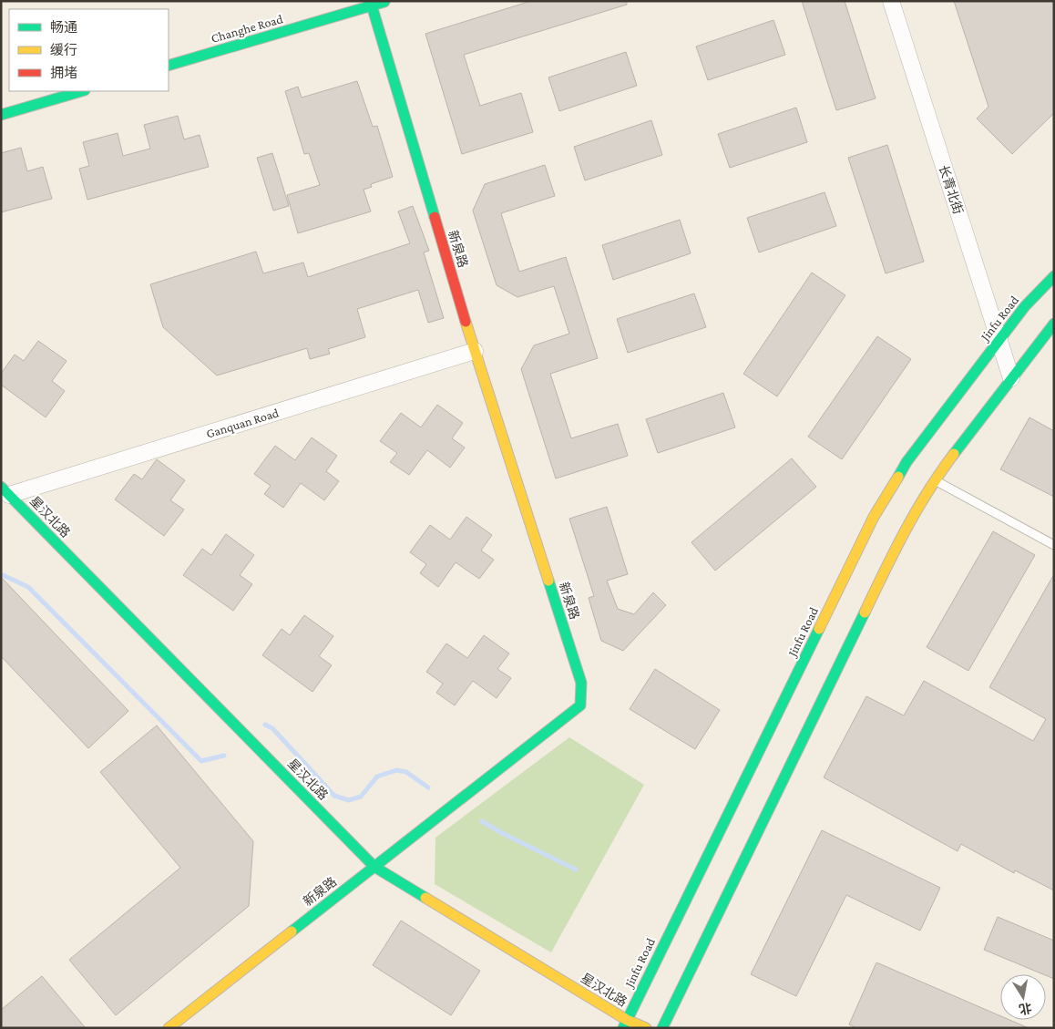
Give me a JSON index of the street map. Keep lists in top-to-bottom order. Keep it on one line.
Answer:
{"streets":{"street":["Changhe Road","长青北街","新泉路","Jinfu Road","Ganquan Road","星汉北路"]},"crossings":[["Changhe Road","新泉路"],["长青北街","Jinfu Road"],["新泉路","Ganquan Road"],["新泉路","星汉北路"],["Jinfu Road","星汉北路"],["Ganquan Road","星汉北路"]],"legend":["畅通","缓行","拥堵"],"north":"bottom"}
